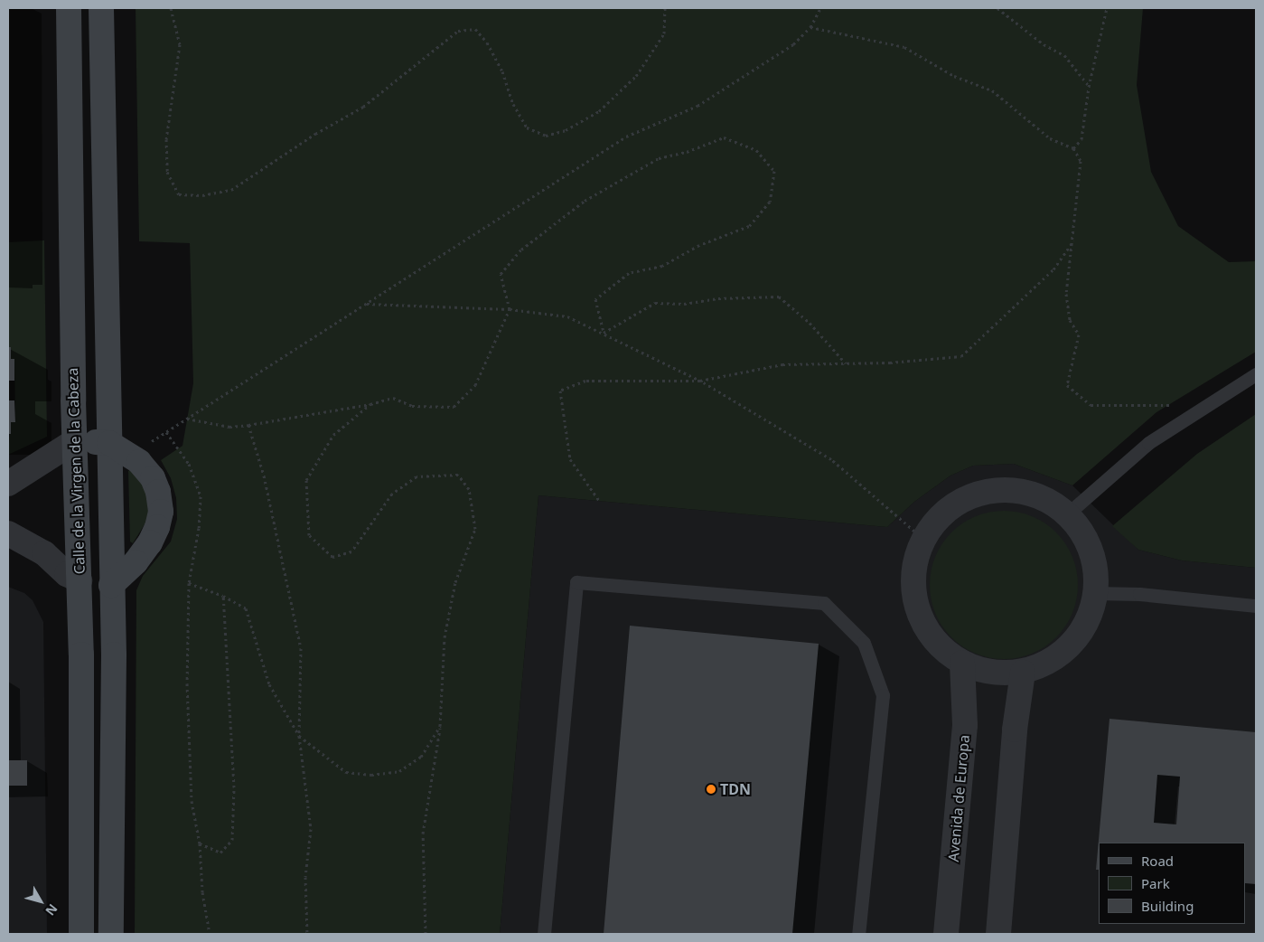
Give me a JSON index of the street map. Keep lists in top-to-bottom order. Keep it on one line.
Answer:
{"streets":{"main road":["Calle de la Virgen de la Cabeza"],"street":["Avenida de Europa"]},"places":["TDN"],"legend":["Road","Park","Building"],"north":"bottom right"}
